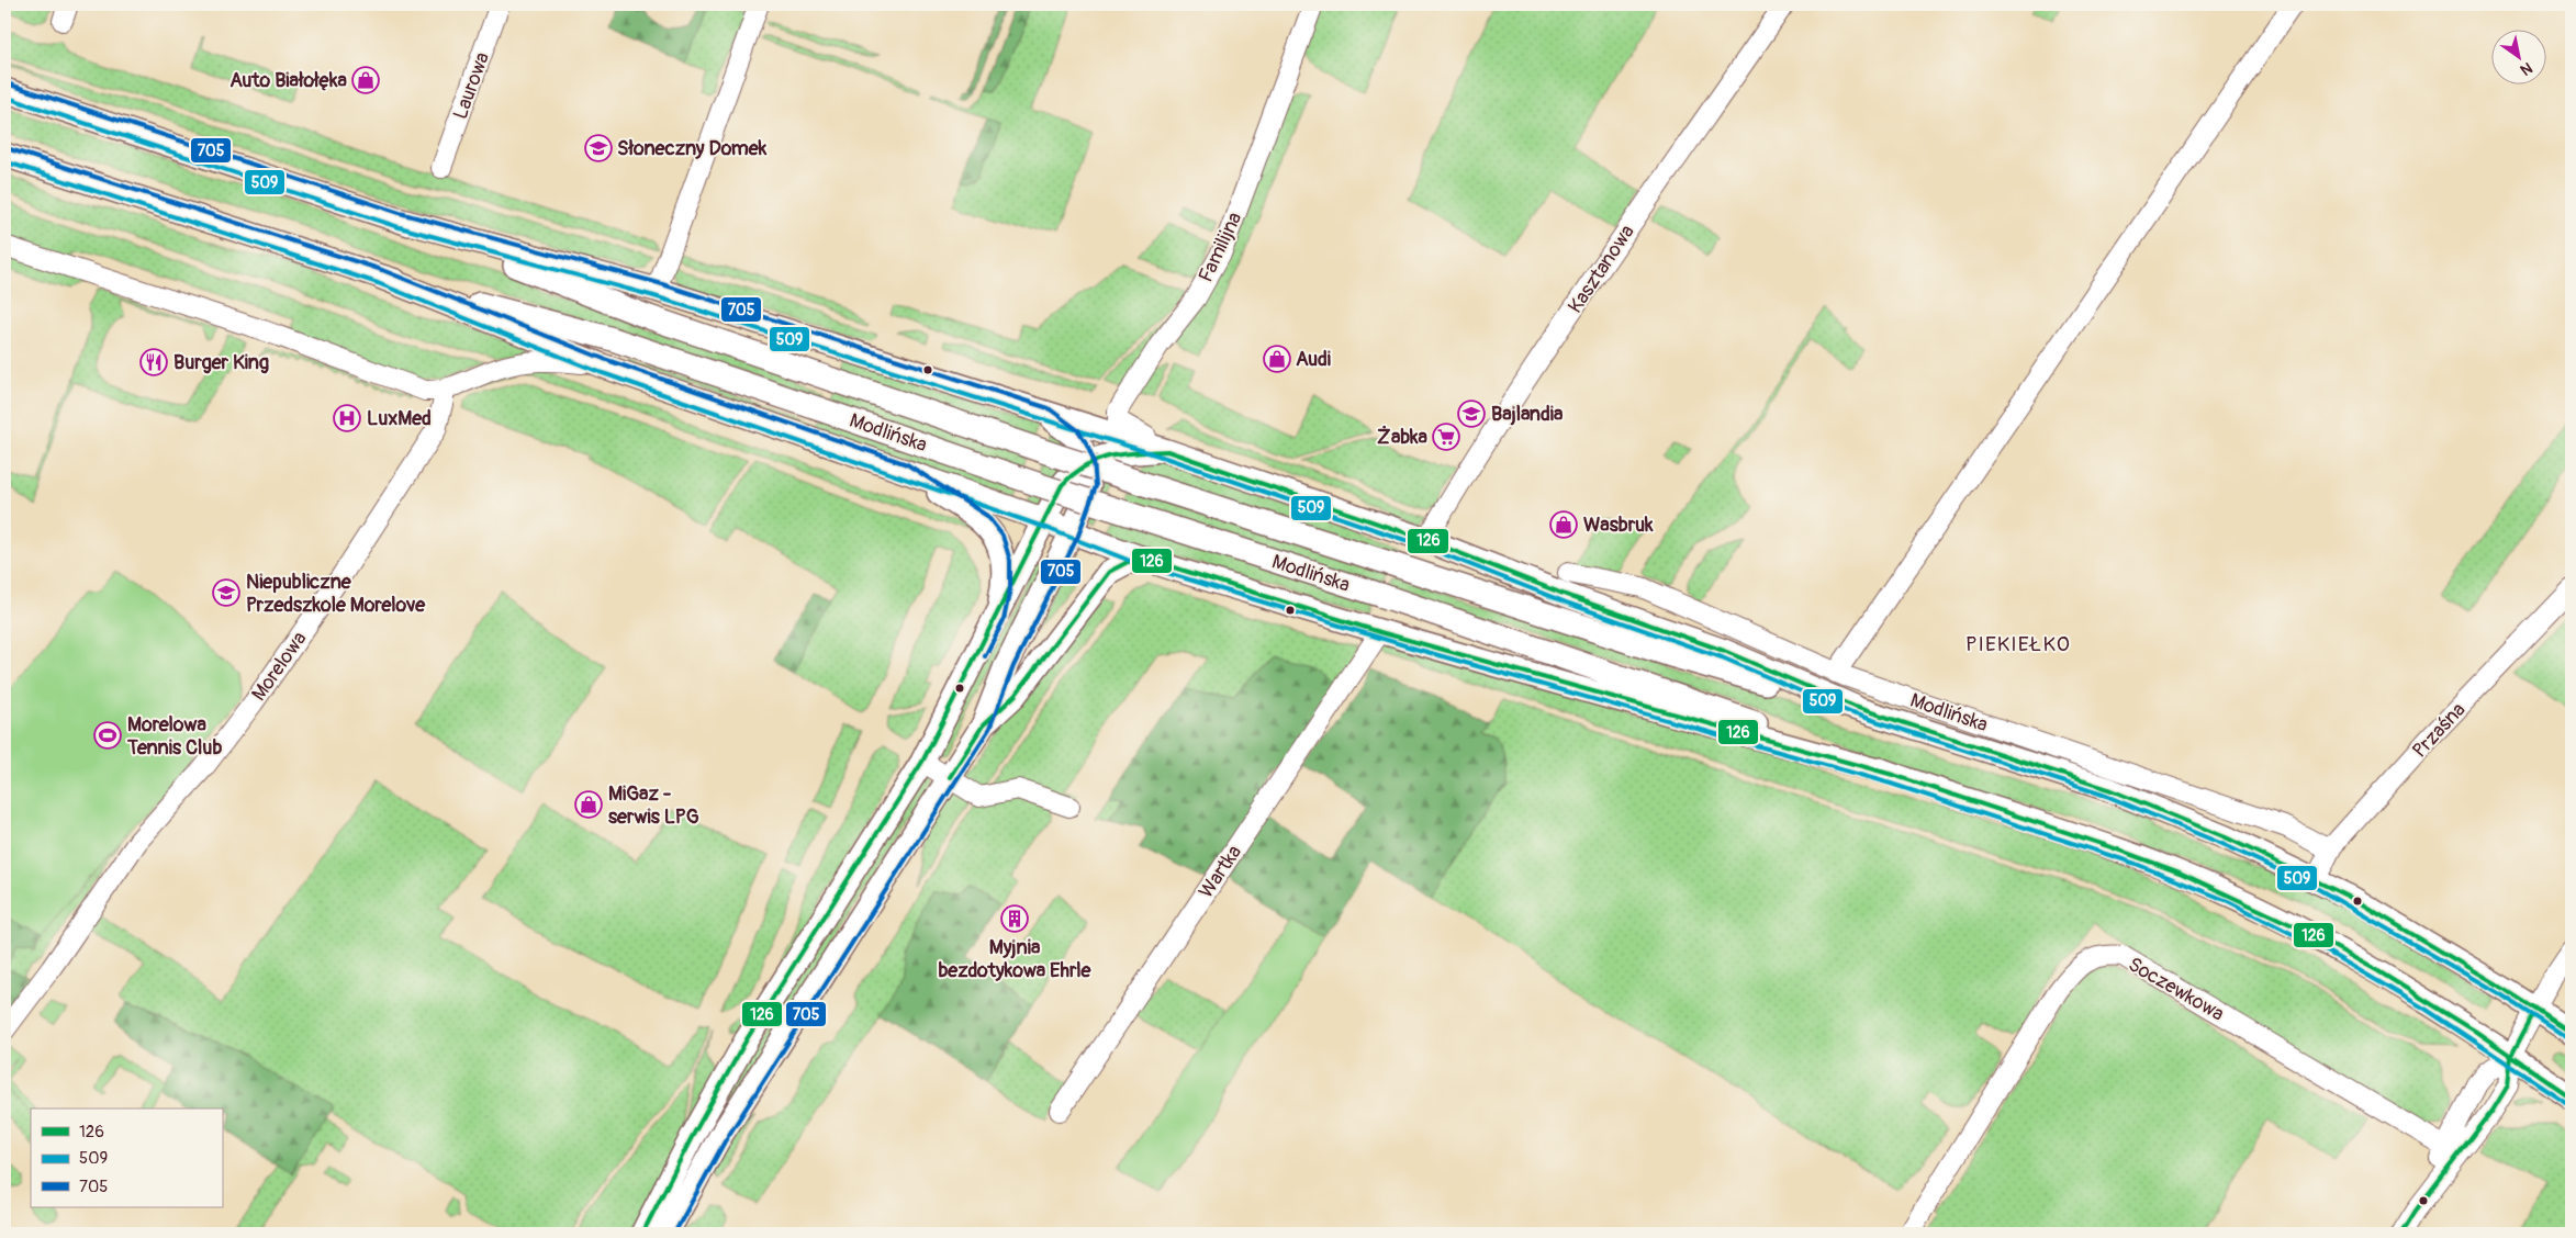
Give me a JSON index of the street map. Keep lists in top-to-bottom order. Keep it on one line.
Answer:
{"streets":{"main road":["Modlińska"],"street":["Laurowa","Familijna","Kasztanowa","Morelowa","Przaśna","Wartka","Soczewkowa"]},"crossings":[["Modlińska","Przaśna"],["Modlińska","Wartka"]],"districts":["PIEKIEŁKO"],"places":{"shop":["Auto Białołęka","Audi","Wasbruk","MiGaz - serwis LPG"],"school or university":["Słoneczny Domek","Bajlandia","Niepubliczne Przedszkole Morelove"],"restaurant":["Burger King"],"hospital":["LuxMed"],"supermarket":["Żabka"],"sports":["Morelowa Tennis Club"],"building":["Myjnia bezdotykowa Ehrle"]},"lines":["transit line 705","transit line 509","transit line 126"],"legend":["126","509","705"],"north":"bottom right"}
